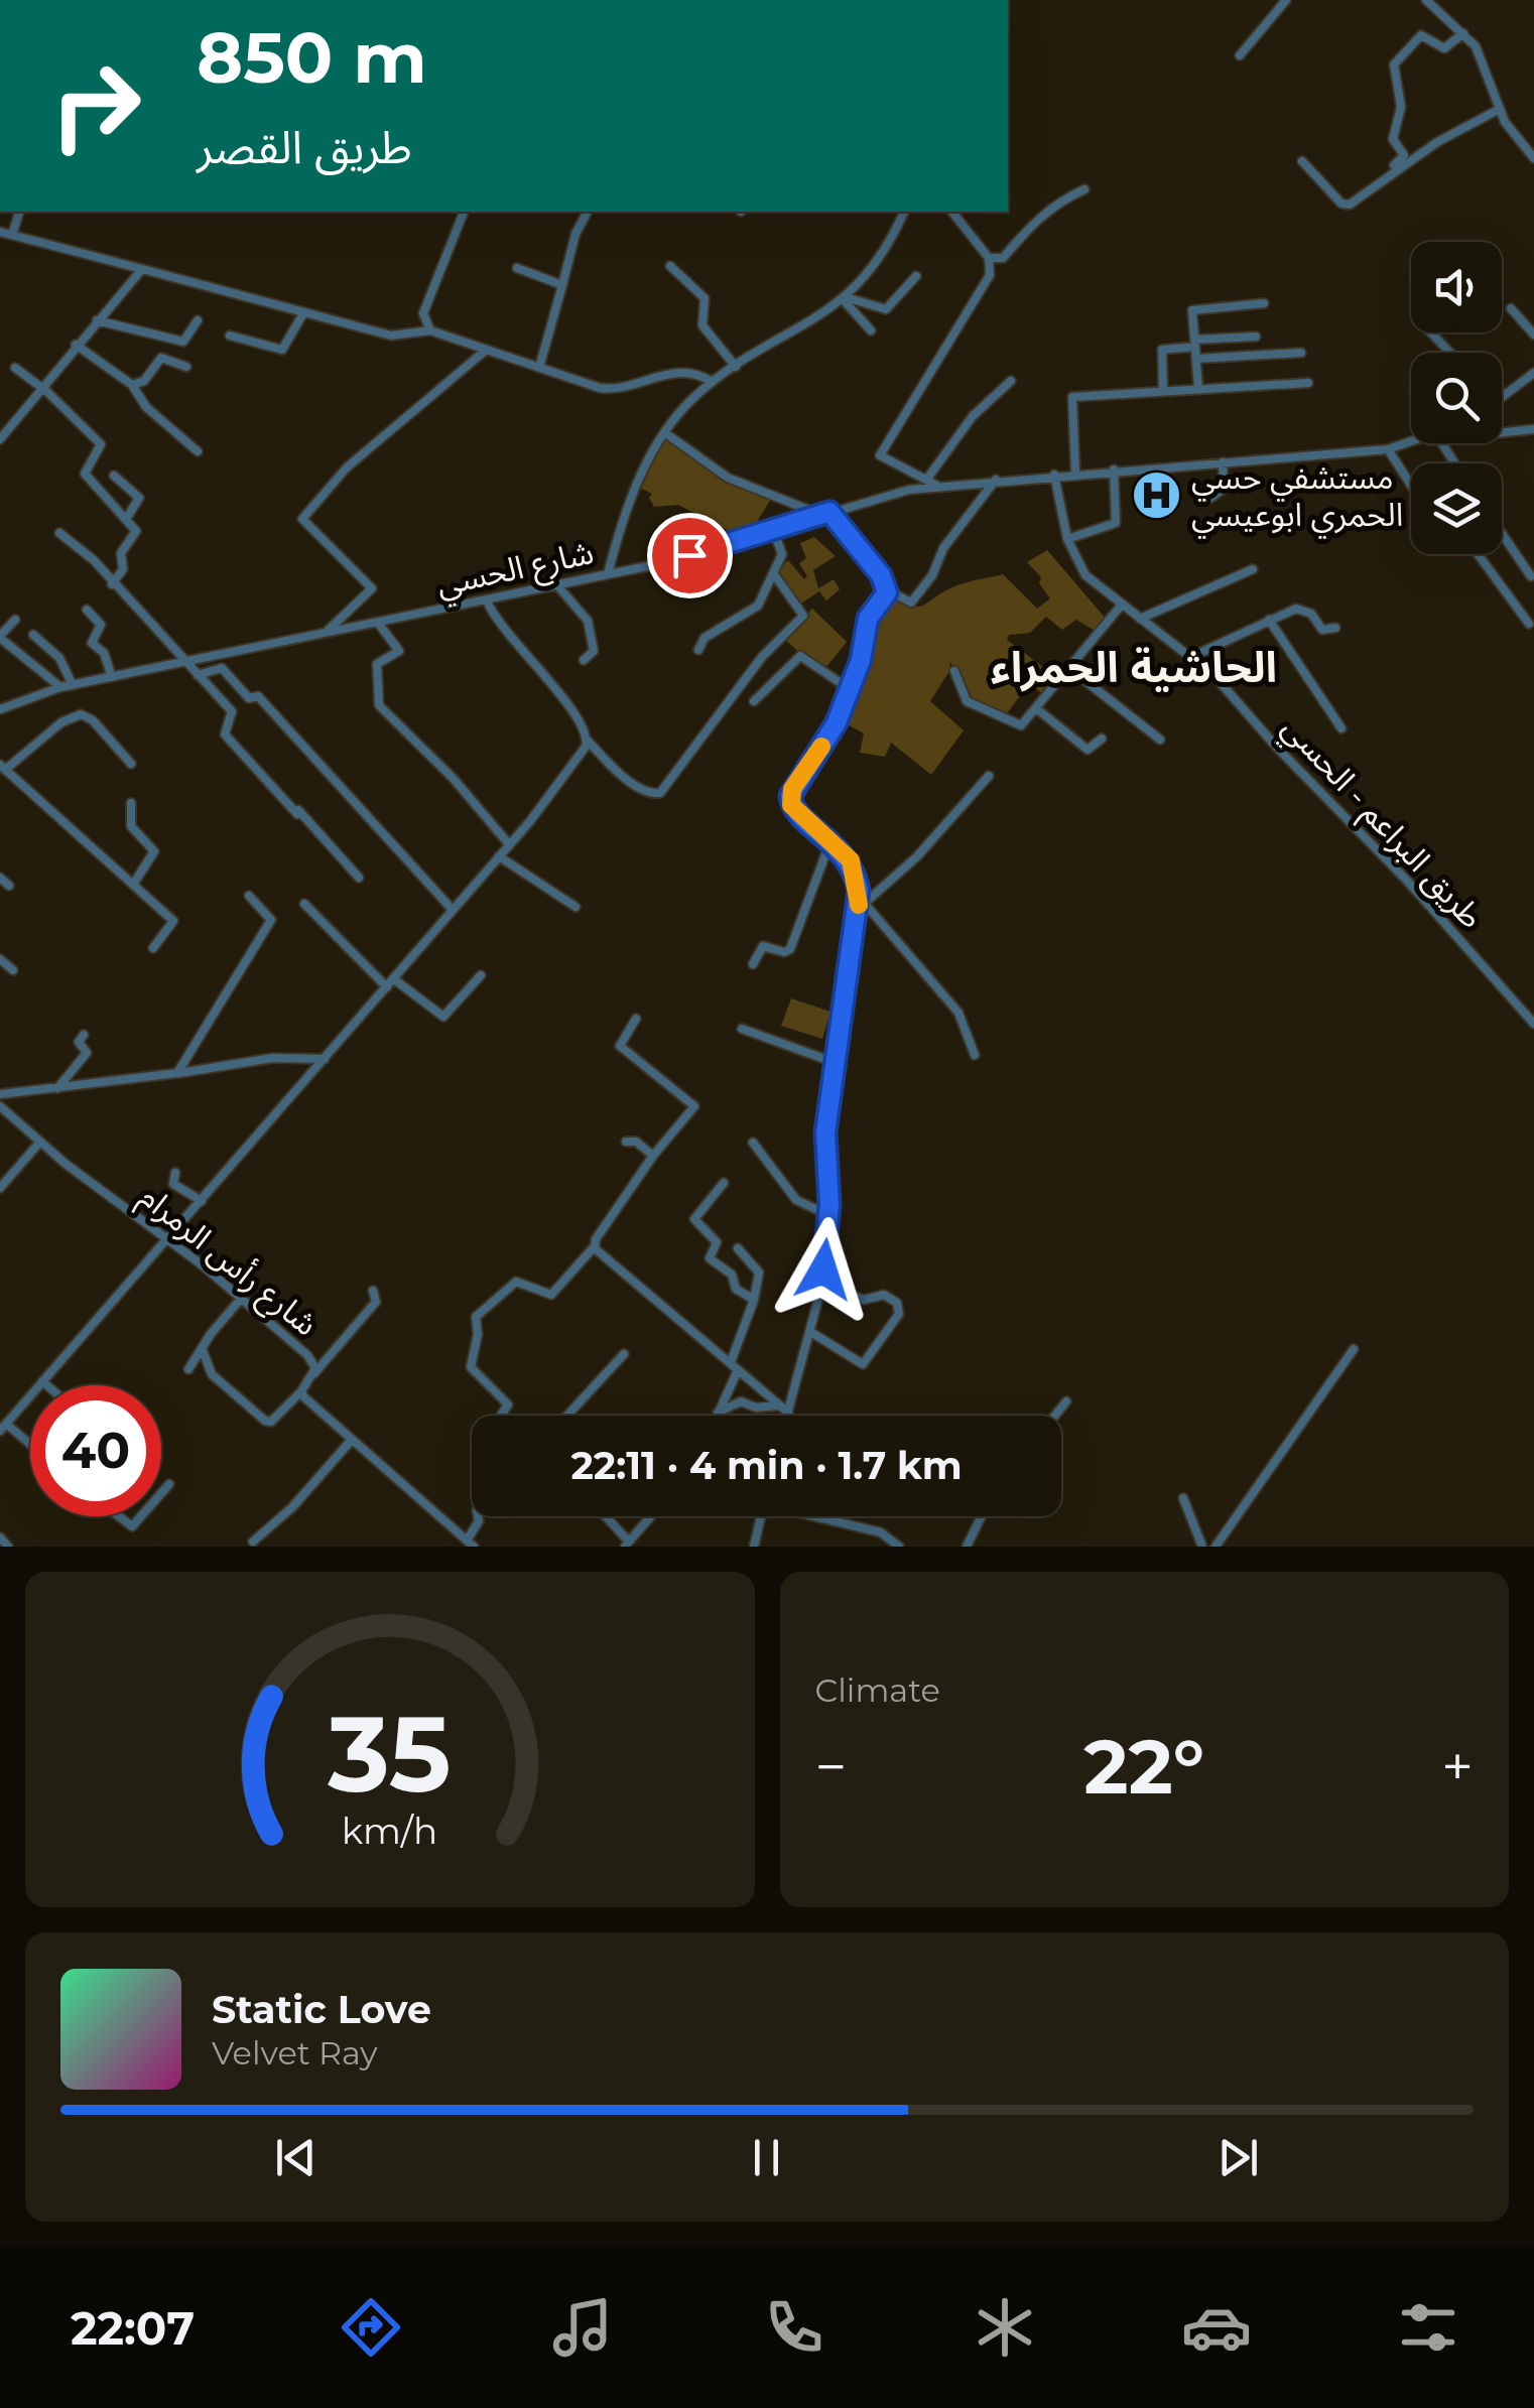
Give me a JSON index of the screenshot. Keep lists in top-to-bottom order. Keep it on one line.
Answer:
{"streets":{"street":["شارع الحسي","طريق البراعم - الحسي","شارع رأس الرمرام"]},"crossings":[["شارع الحسي","طريق البراعم - الحسي"]],"districts":["الحاشية الحمراء"],"places":{"hospital":["مستشفي حسي الحمري ابوعيسي"]},"page":{"turn":["850 m","طريق القصر"],"limit":"40","trip":"22:11 · 4 min · 1.7 km","tile":"Climate","heat":["−","22°","+"],"song":["Static Love","Velvet Ray"],"tabs":"22:07","gauge":["35","km/h"]}}
